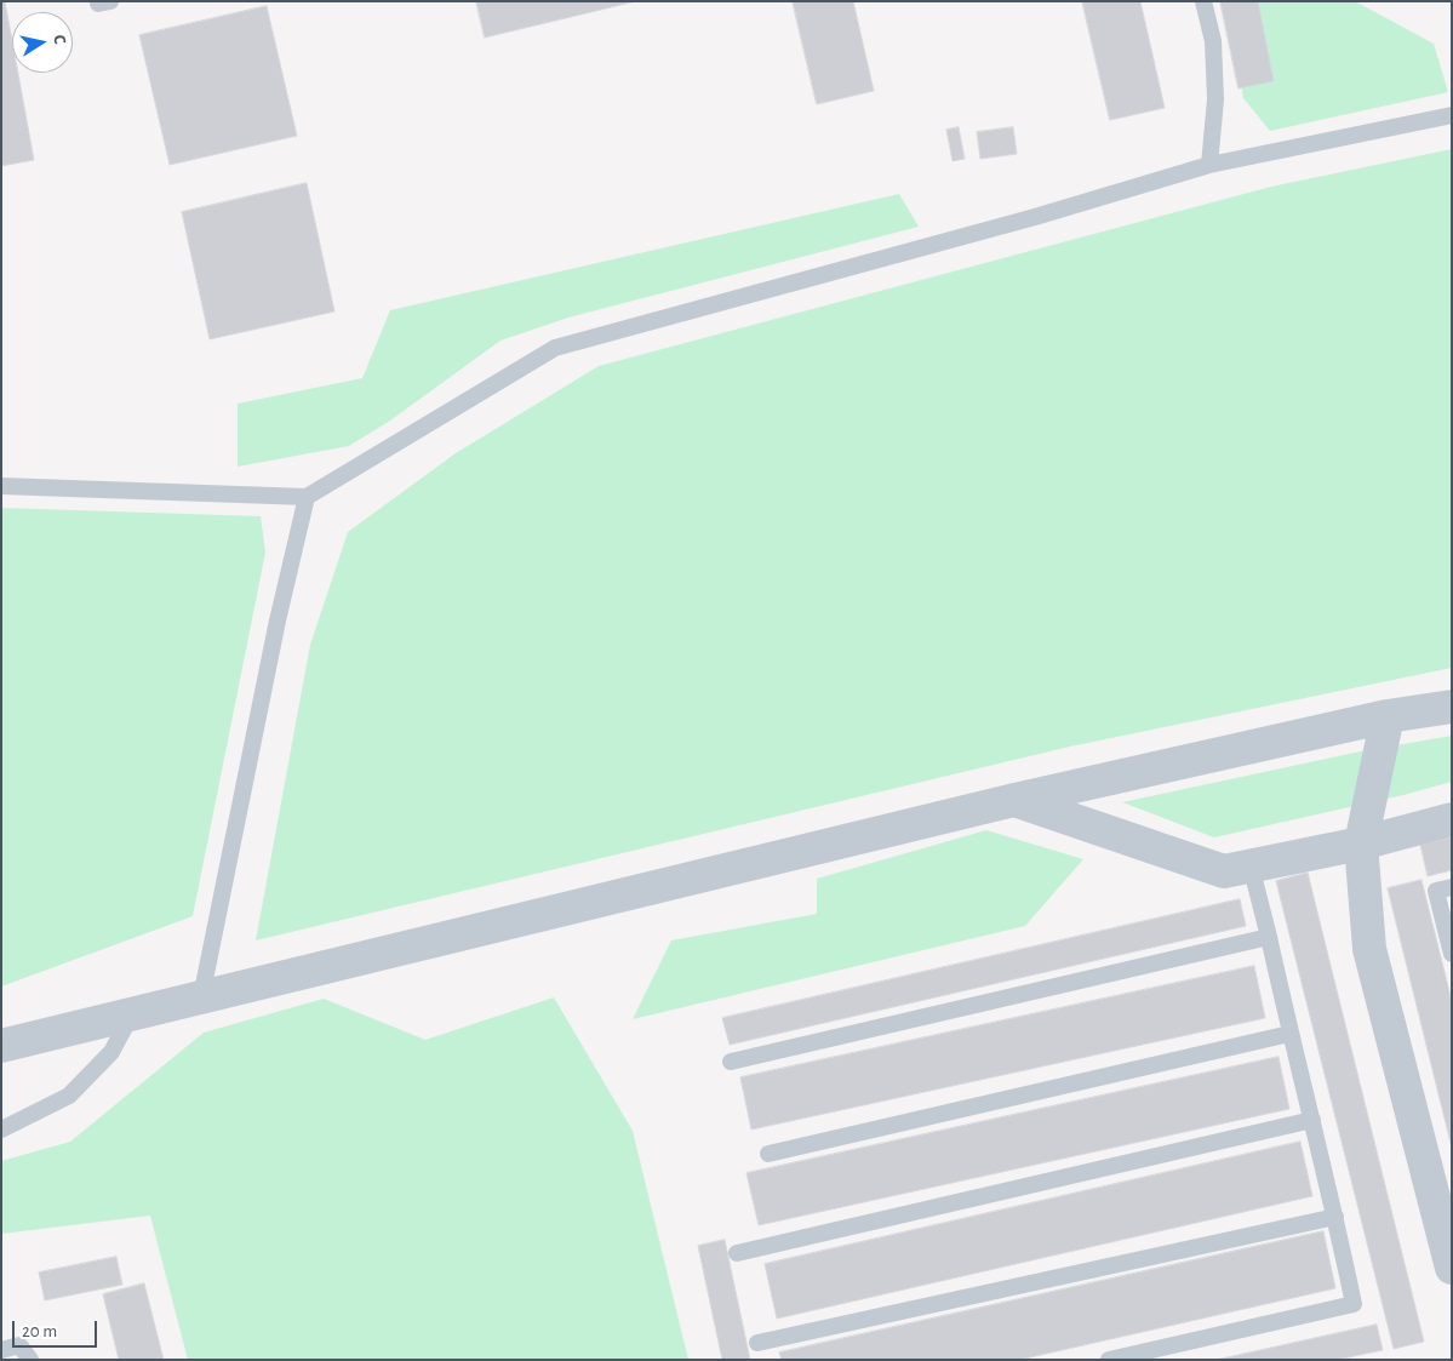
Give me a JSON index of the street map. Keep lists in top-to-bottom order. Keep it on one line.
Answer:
{"scale_bar":"20 m","north":"right"}
